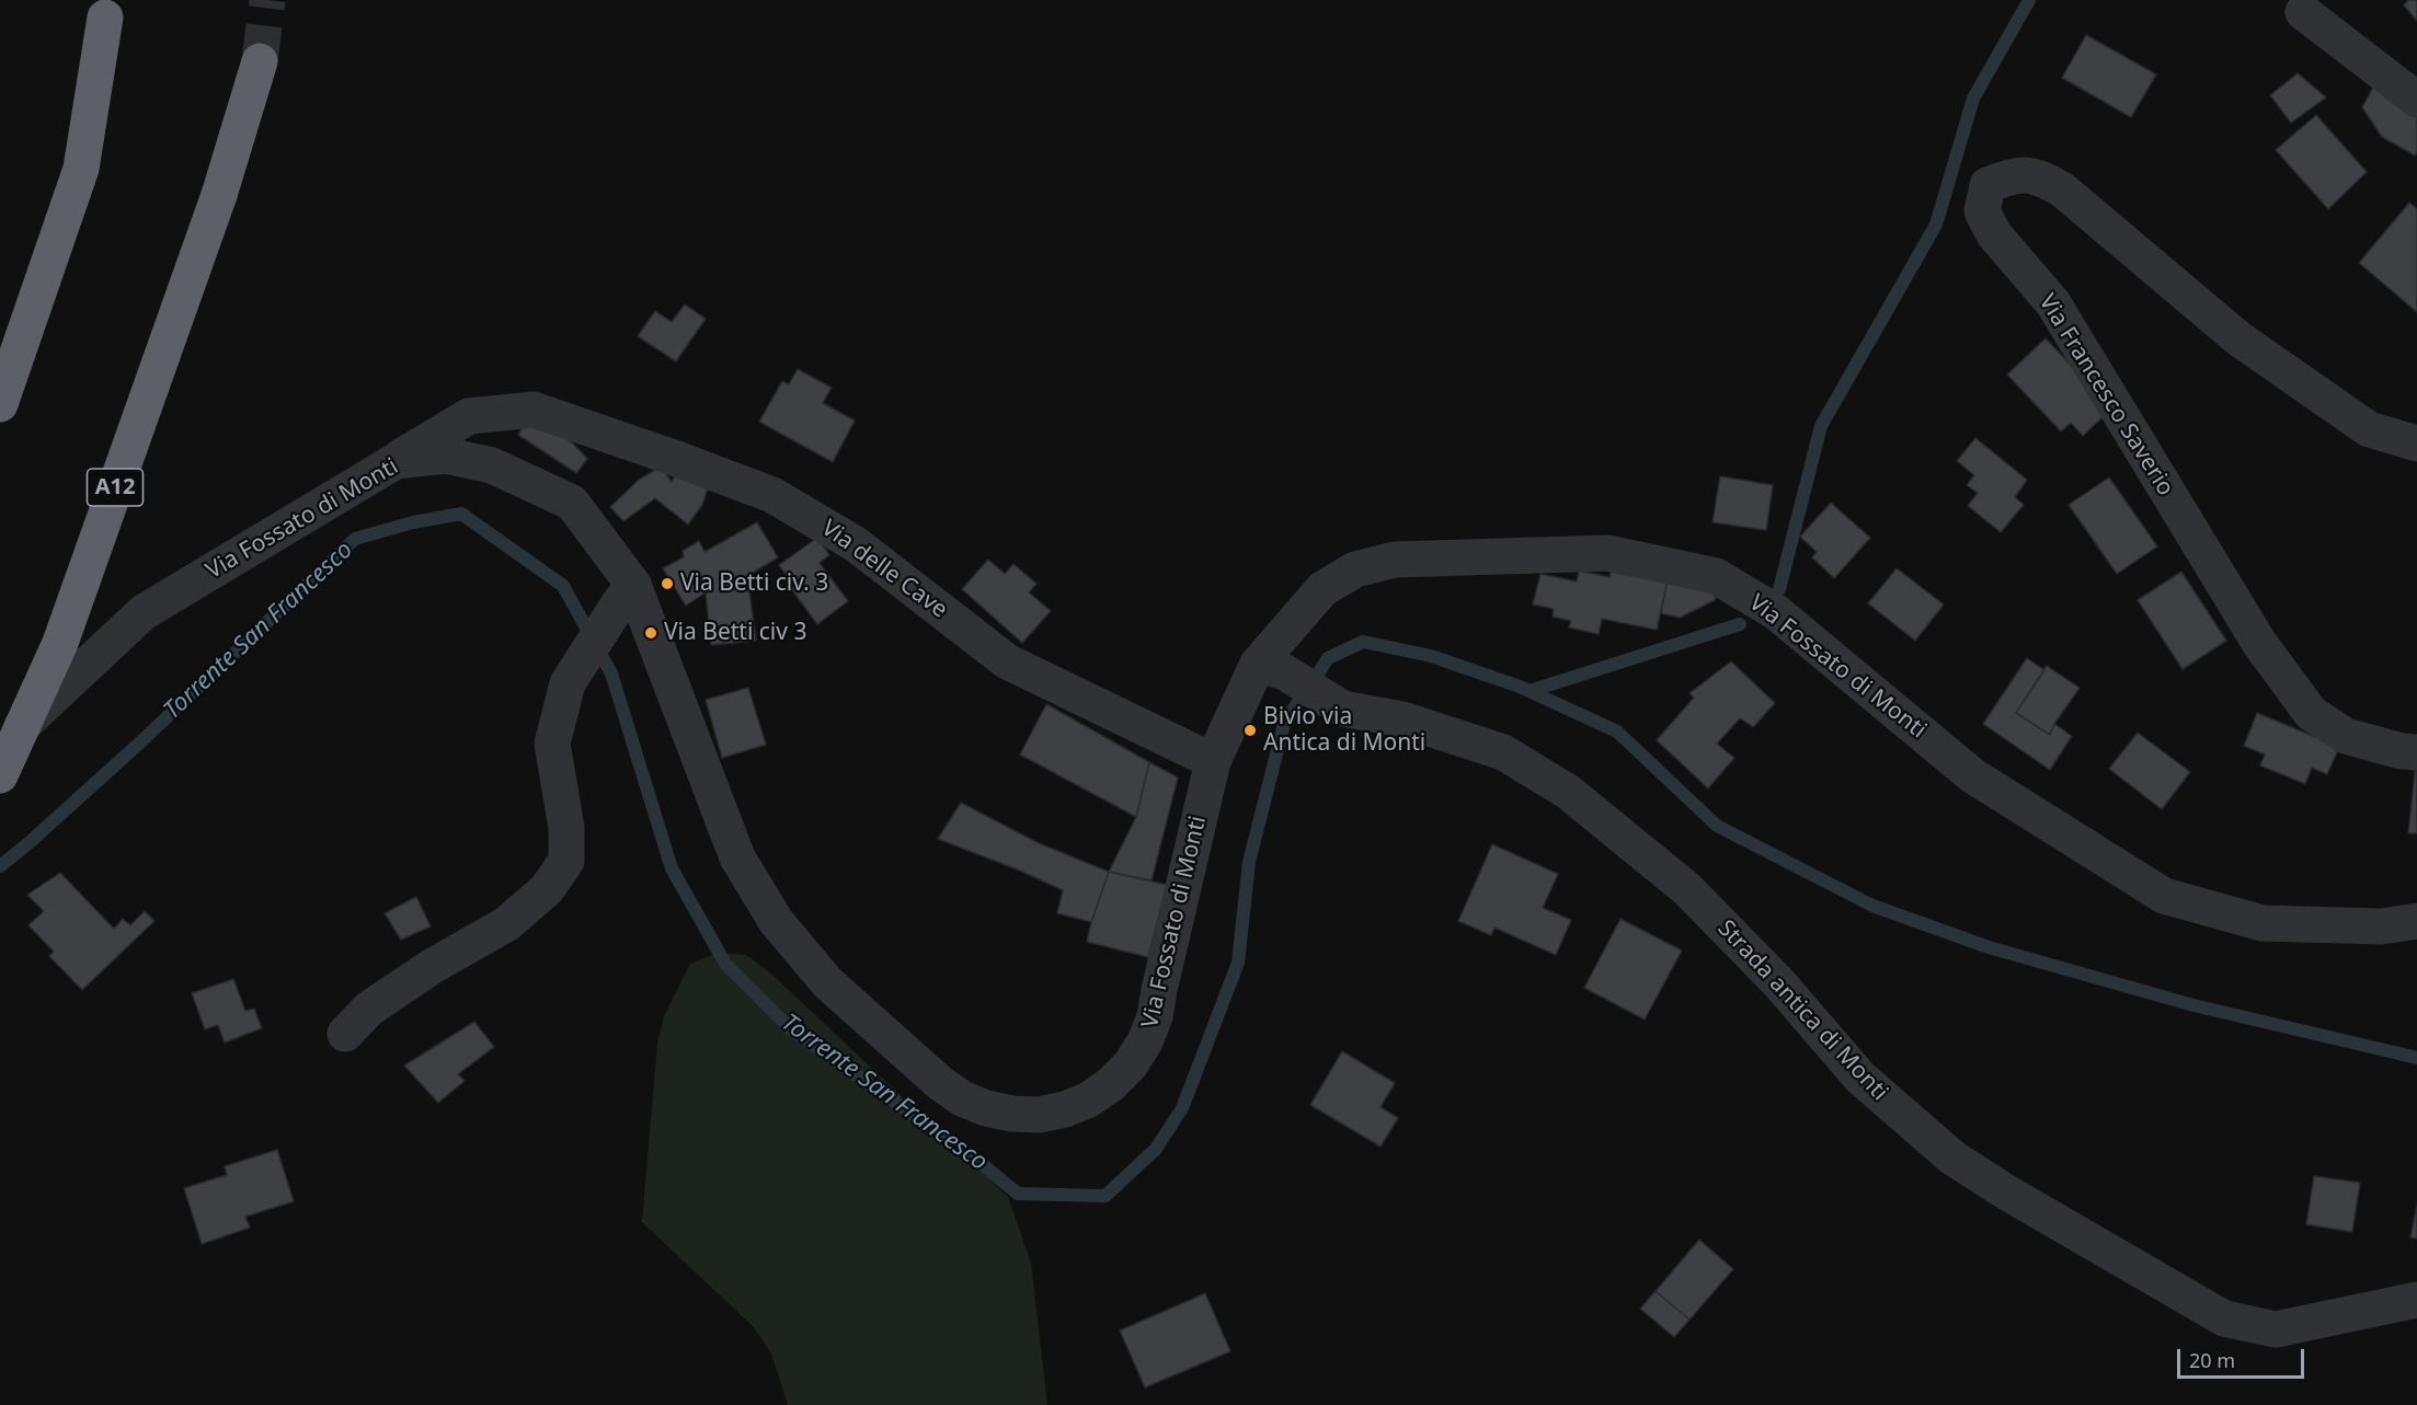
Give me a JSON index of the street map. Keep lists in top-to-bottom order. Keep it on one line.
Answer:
{"streets":{"highway":["A12"],"street":["Via Francesco Saverio","Via Fossato di Monti","Via delle Cave","Strada antica di Monti"]},"crossings":[["Via Fossato di Monti","Via delle Cave"],["Via Fossato di Monti","Strada antica di Monti"]],"water":["Torrente San Francesco"],"places":["Via Betti civ. 3","Via Betti civ 3","Bivio via Antica di Monti"],"scale_bar":"20 m"}
